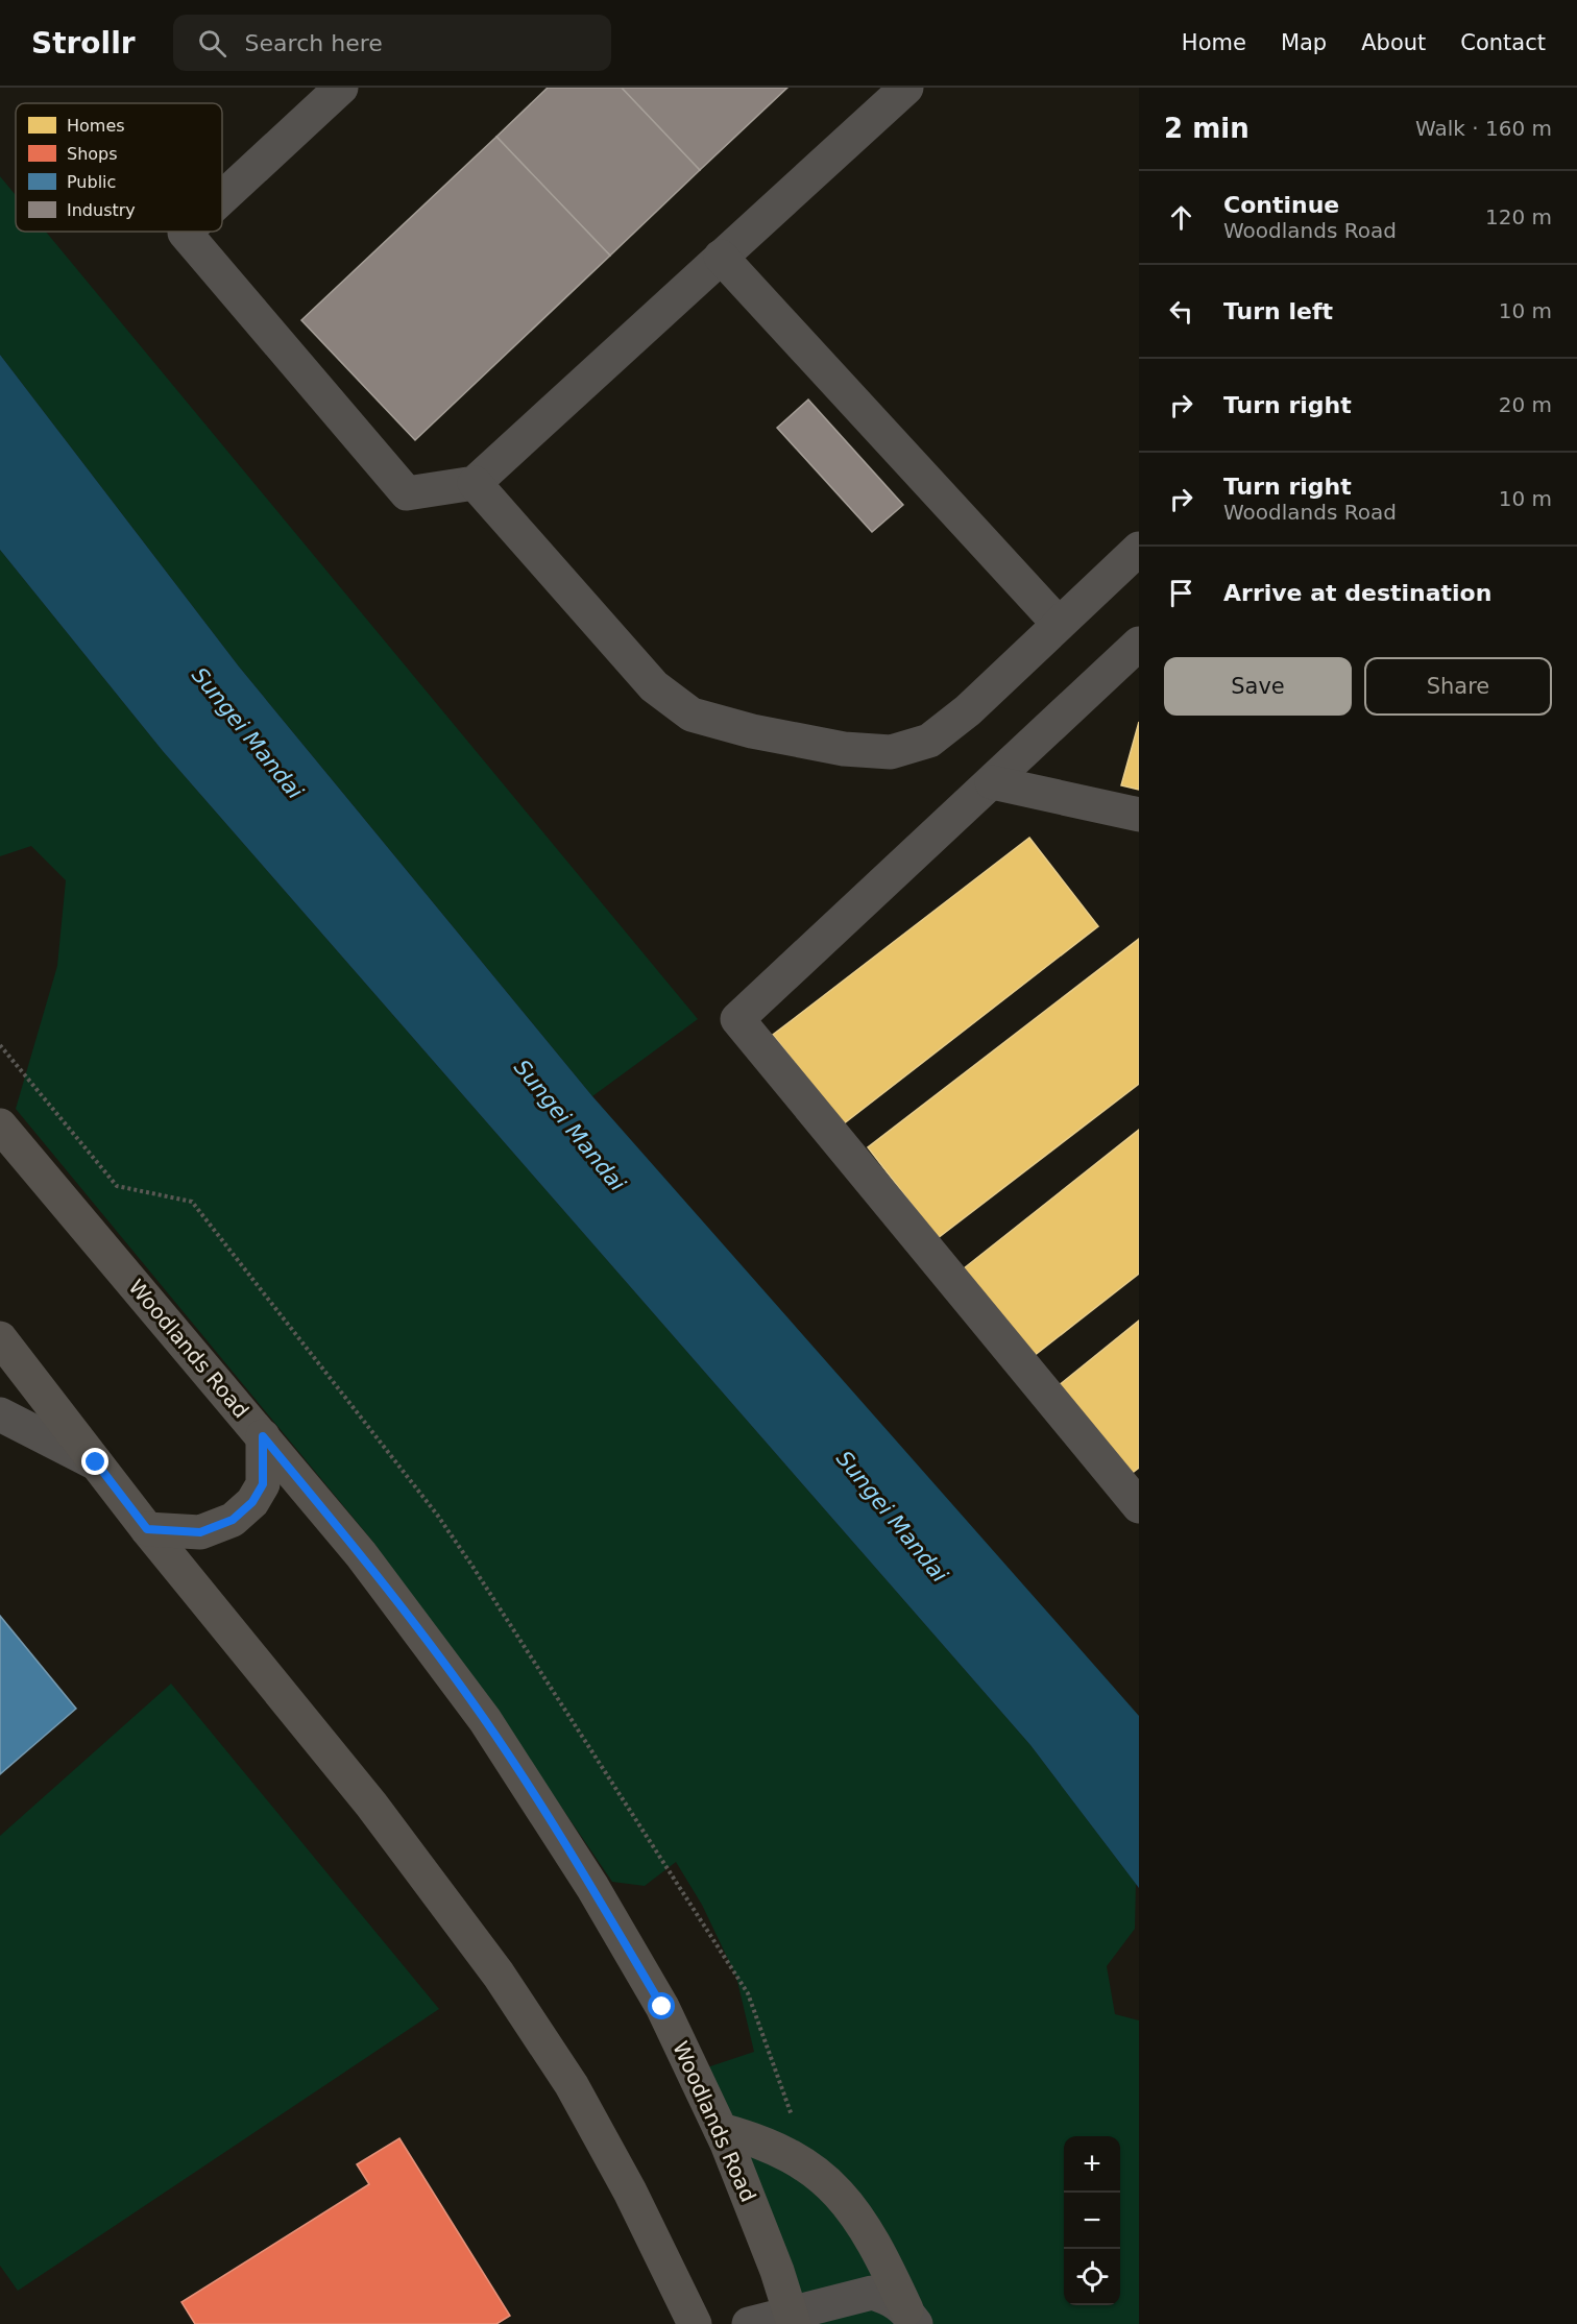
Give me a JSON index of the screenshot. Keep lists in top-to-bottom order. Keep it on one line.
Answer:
{"streets":{"main road":["Woodlands Road"]},"water":["Sungei Mandai"],"legend":["Homes","Shops","Public","Industry"],"page":{"header":"Strollr","search":"Search here","nav":["Home","Map","About","Contact"],"heading":["2 min","Walk · 160 m"],"list":[["Continue","Woodlands Road","120 m"],["Turn left","10 m"],["Turn right","20 m"],["Turn right","Woodlands Road","10 m"],"Arrive at destination"],"buttons":["Save","Share"],"map_buttons":["+","−"]}}
